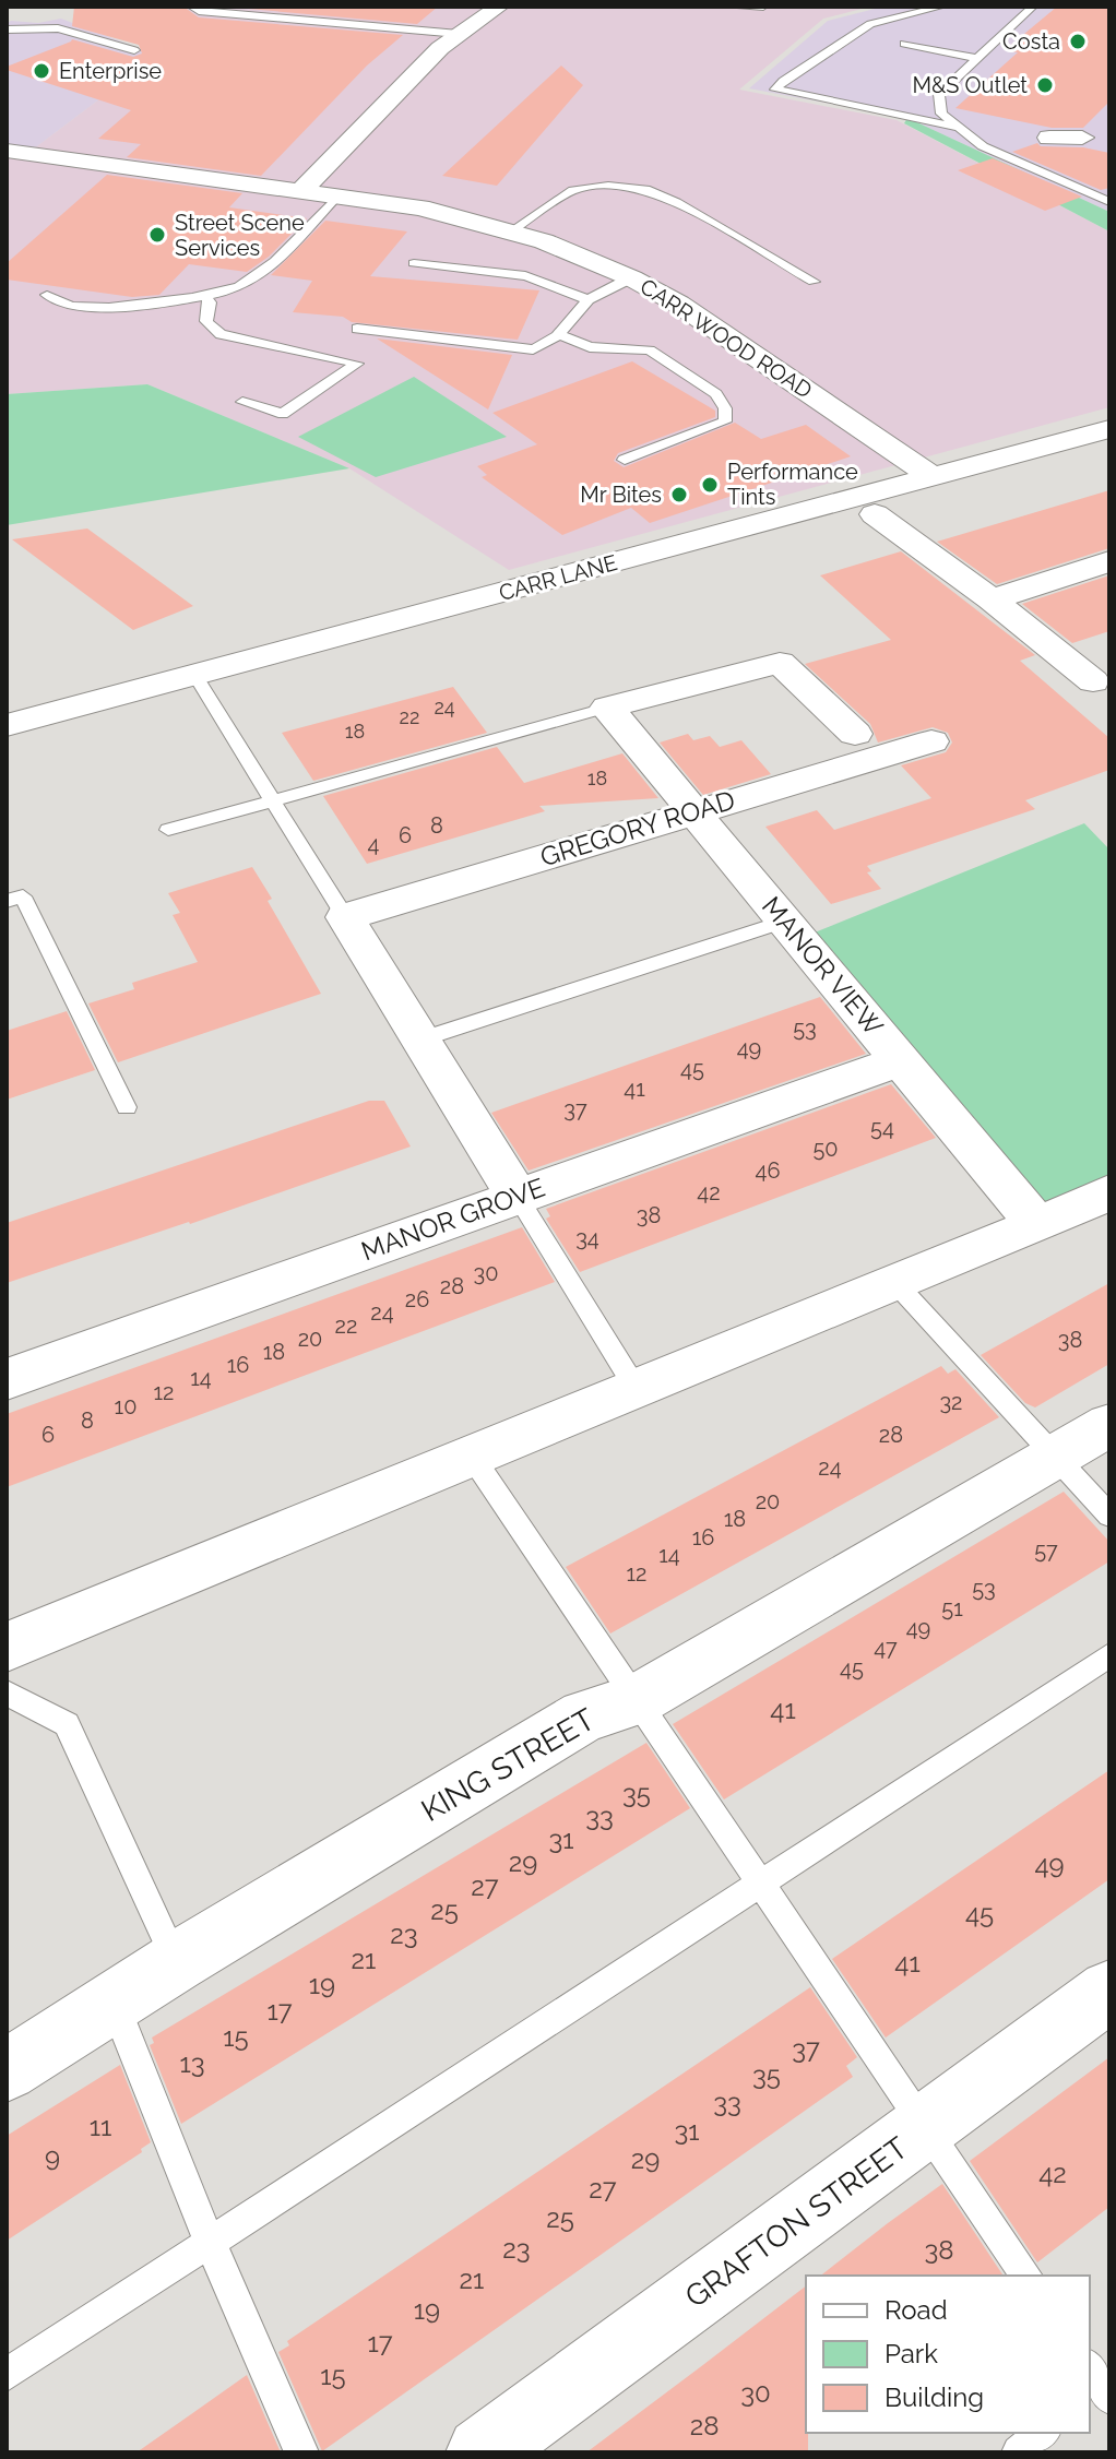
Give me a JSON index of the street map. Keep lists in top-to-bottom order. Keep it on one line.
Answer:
{"streets":{"street":["CARR WOOD ROAD","CARR LANE","GREGORY ROAD","MANOR VIEW","MANOR GROVE","KING STREET","GRAFTON STREET"]},"crossings":[["CARR WOOD ROAD","CARR LANE"],["GREGORY ROAD","MANOR VIEW"],["MANOR VIEW","MANOR GROVE"]],"places":["Costa","Enterprise","M&S Outlet","Street Scene Services","Performance Tints","Mr Bites"],"house_numbers":["24","22","18","18","8","6","4","53","49","45","41","37","54","50","46","42","38","34","30","28","26","24","22","20","38","18","16","14","12","32","10","8","6","28","24","20","18","16","57","14","12","53","51","49","47","45","41","35","33","31","29","49","27","25","45","23","21","41","19","17","15","37","13","35","33","11","31","9","29","42","27","25","23","38","21","19","17","15","30","28"],"legend":["Road","Park","Building"]}
